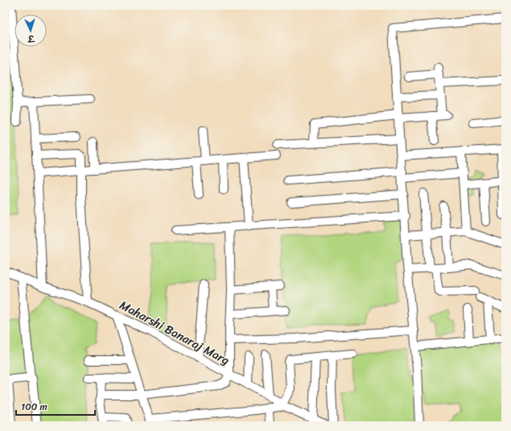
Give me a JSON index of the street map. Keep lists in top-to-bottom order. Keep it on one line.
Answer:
{"streets":{"street":["Maharshi Banaraj Marg"]},"scale_bar":"100 m","north":"bottom"}
